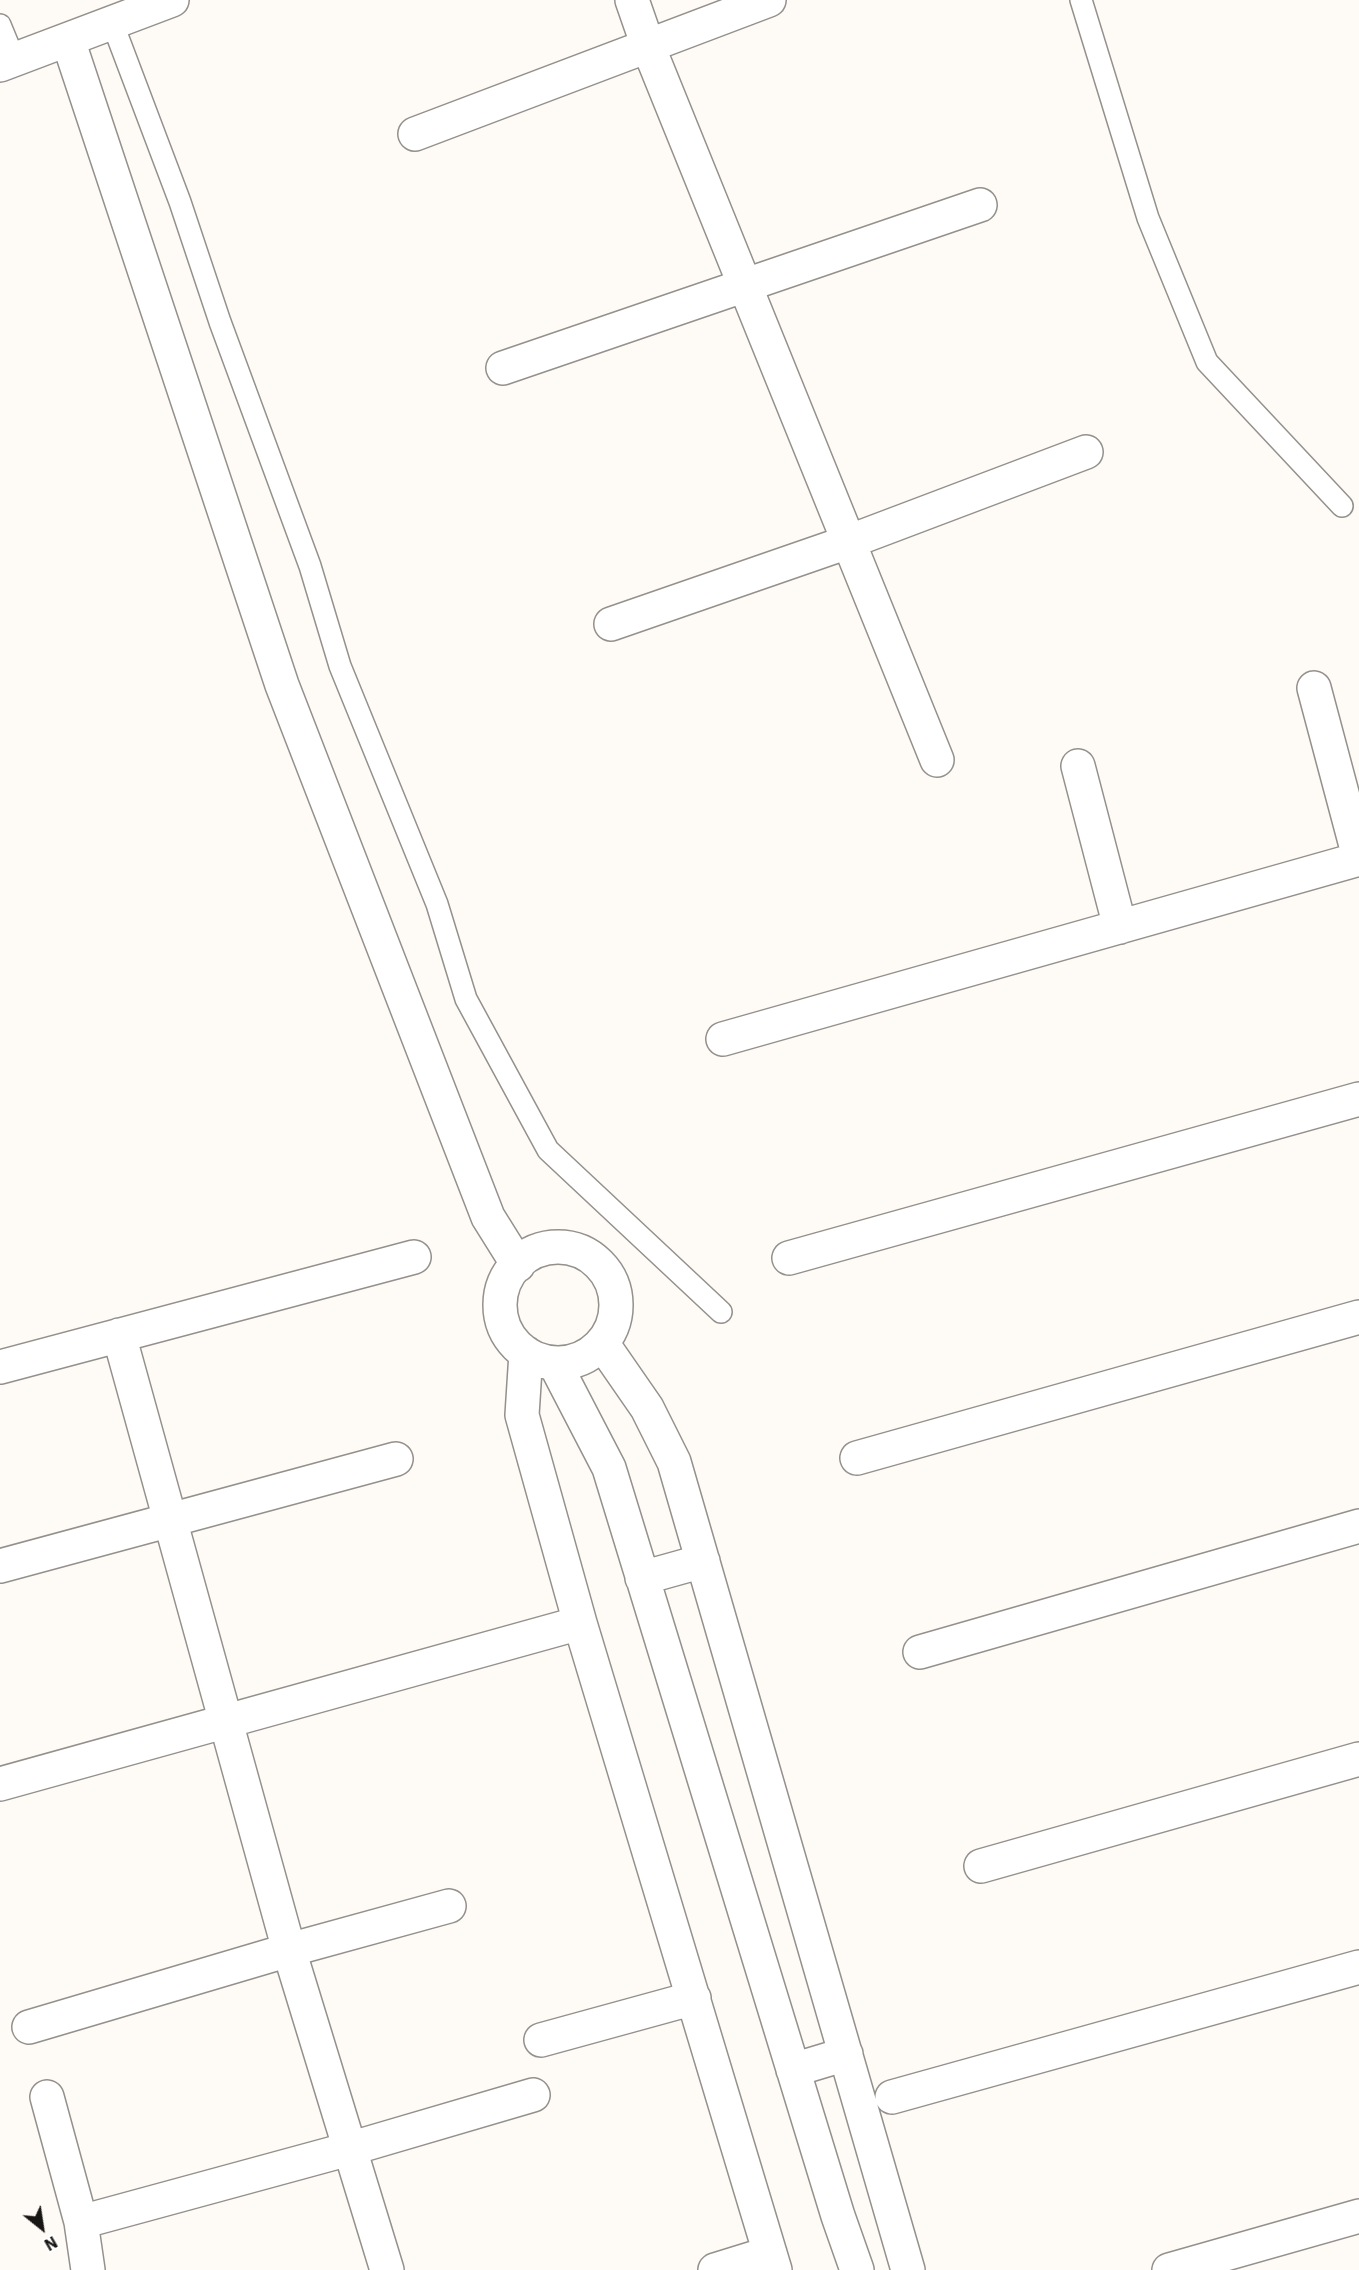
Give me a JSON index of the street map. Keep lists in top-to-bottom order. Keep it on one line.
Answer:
{"north":"bottom right"}
